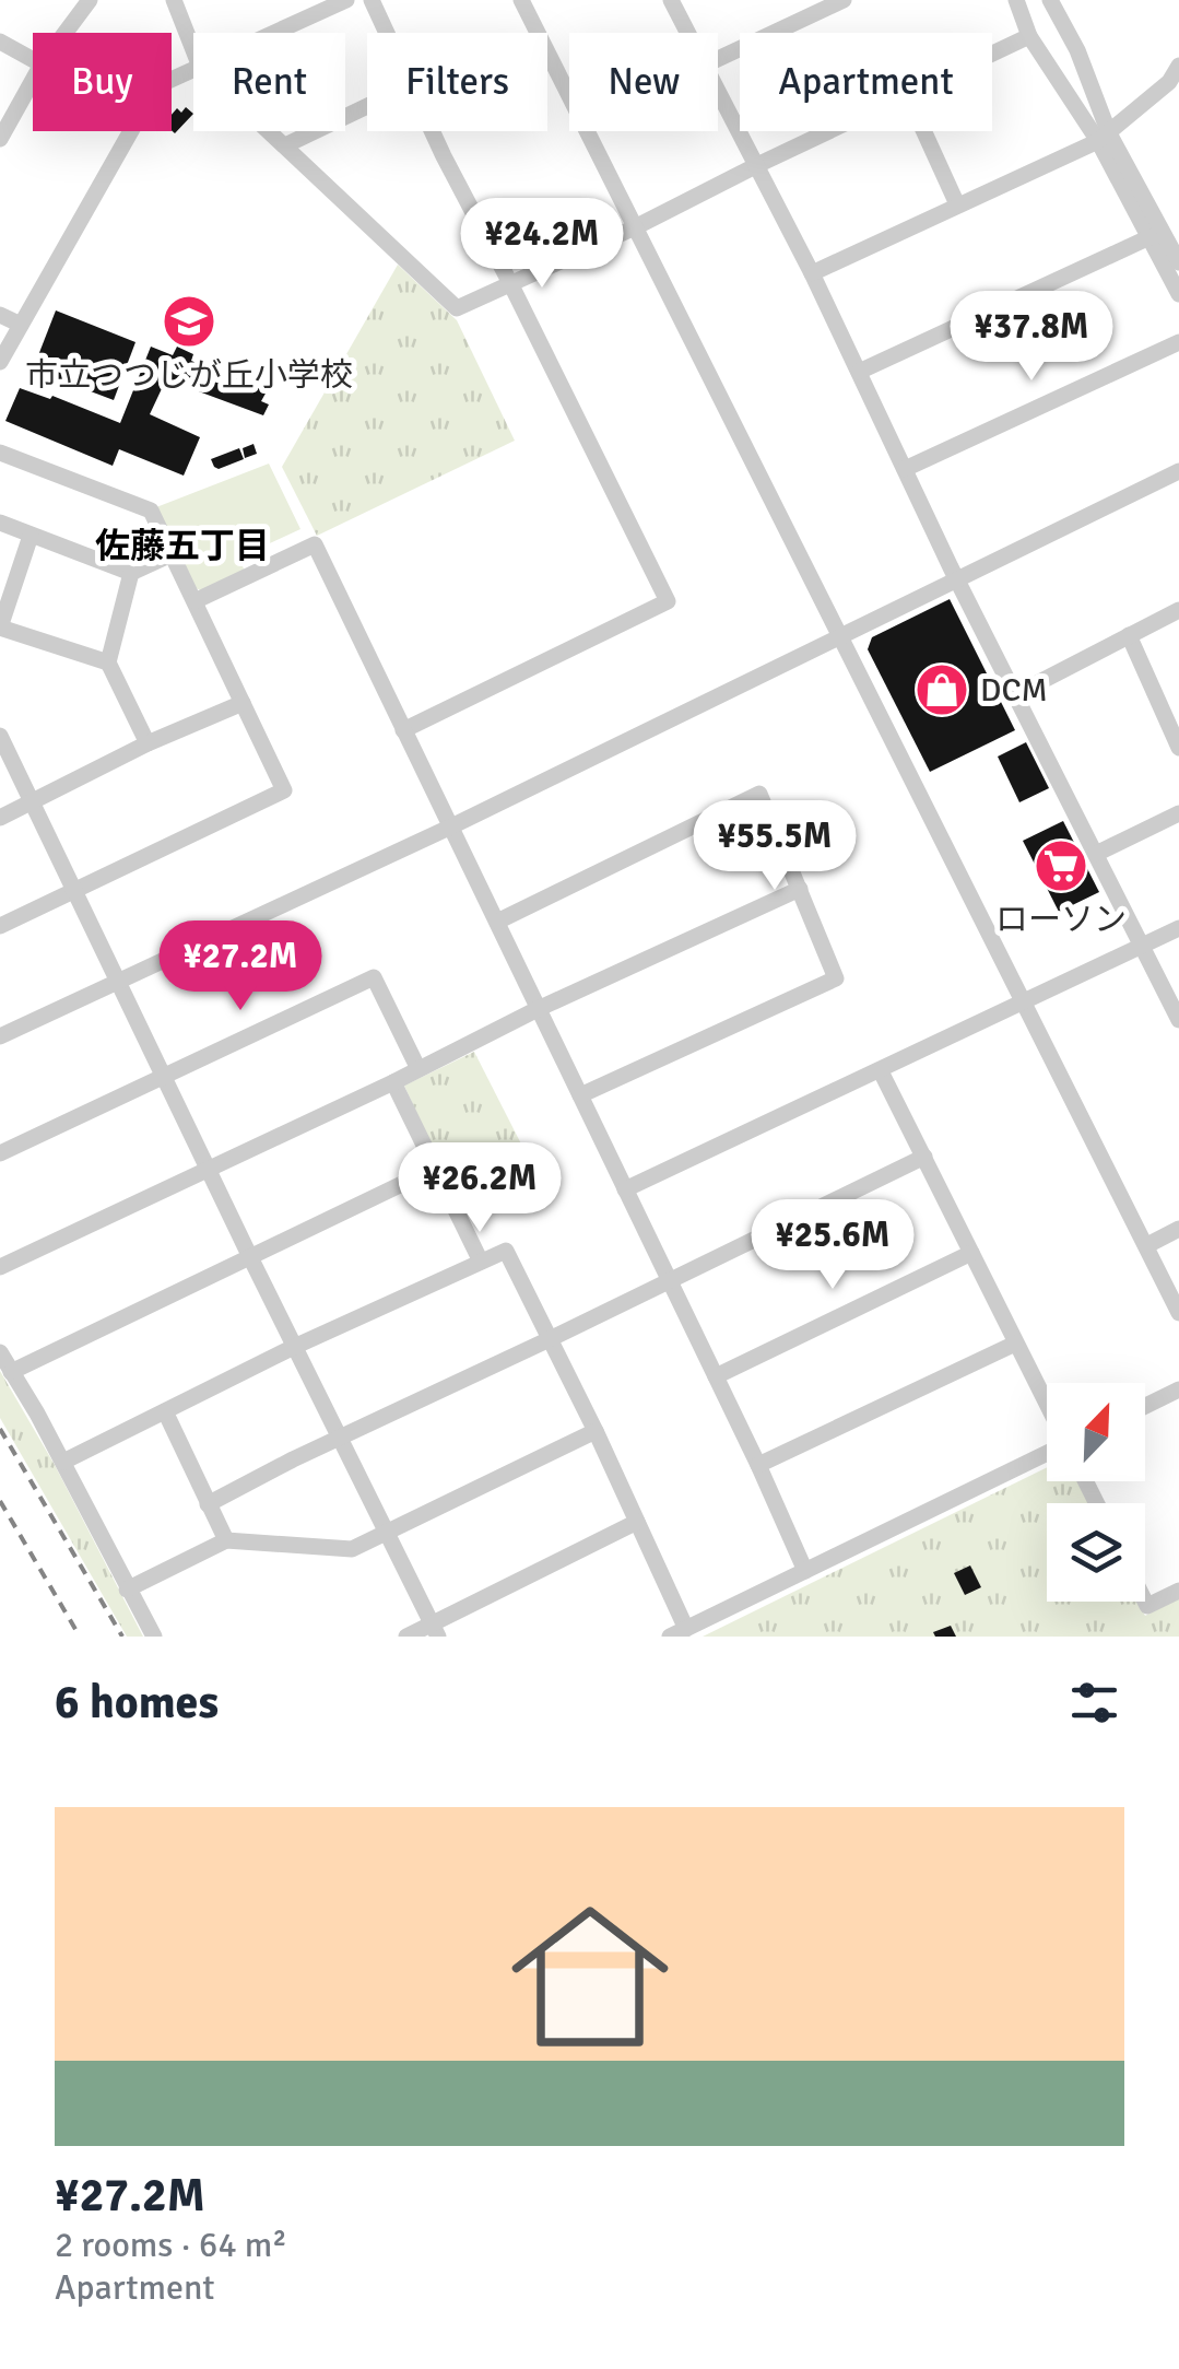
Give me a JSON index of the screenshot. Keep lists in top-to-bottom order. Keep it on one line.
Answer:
{"districts":["佐藤五丁目"],"places":{"school or university":["市立つつじが丘小学校"],"shop":["DCM"],"supermarket":["ローソン"]},"north":"top right","page":{"chip":["Buy","Rent","Filters","New","Apartment"],"price":["¥24.2M","¥37.8M","¥55.5M","¥27.2M","¥26.2M","¥25.6M"],"heading":"6 homes","list":[{"name":"¥27.2M","note":"2 rooms · 64 m² · Apartment"}]}}
